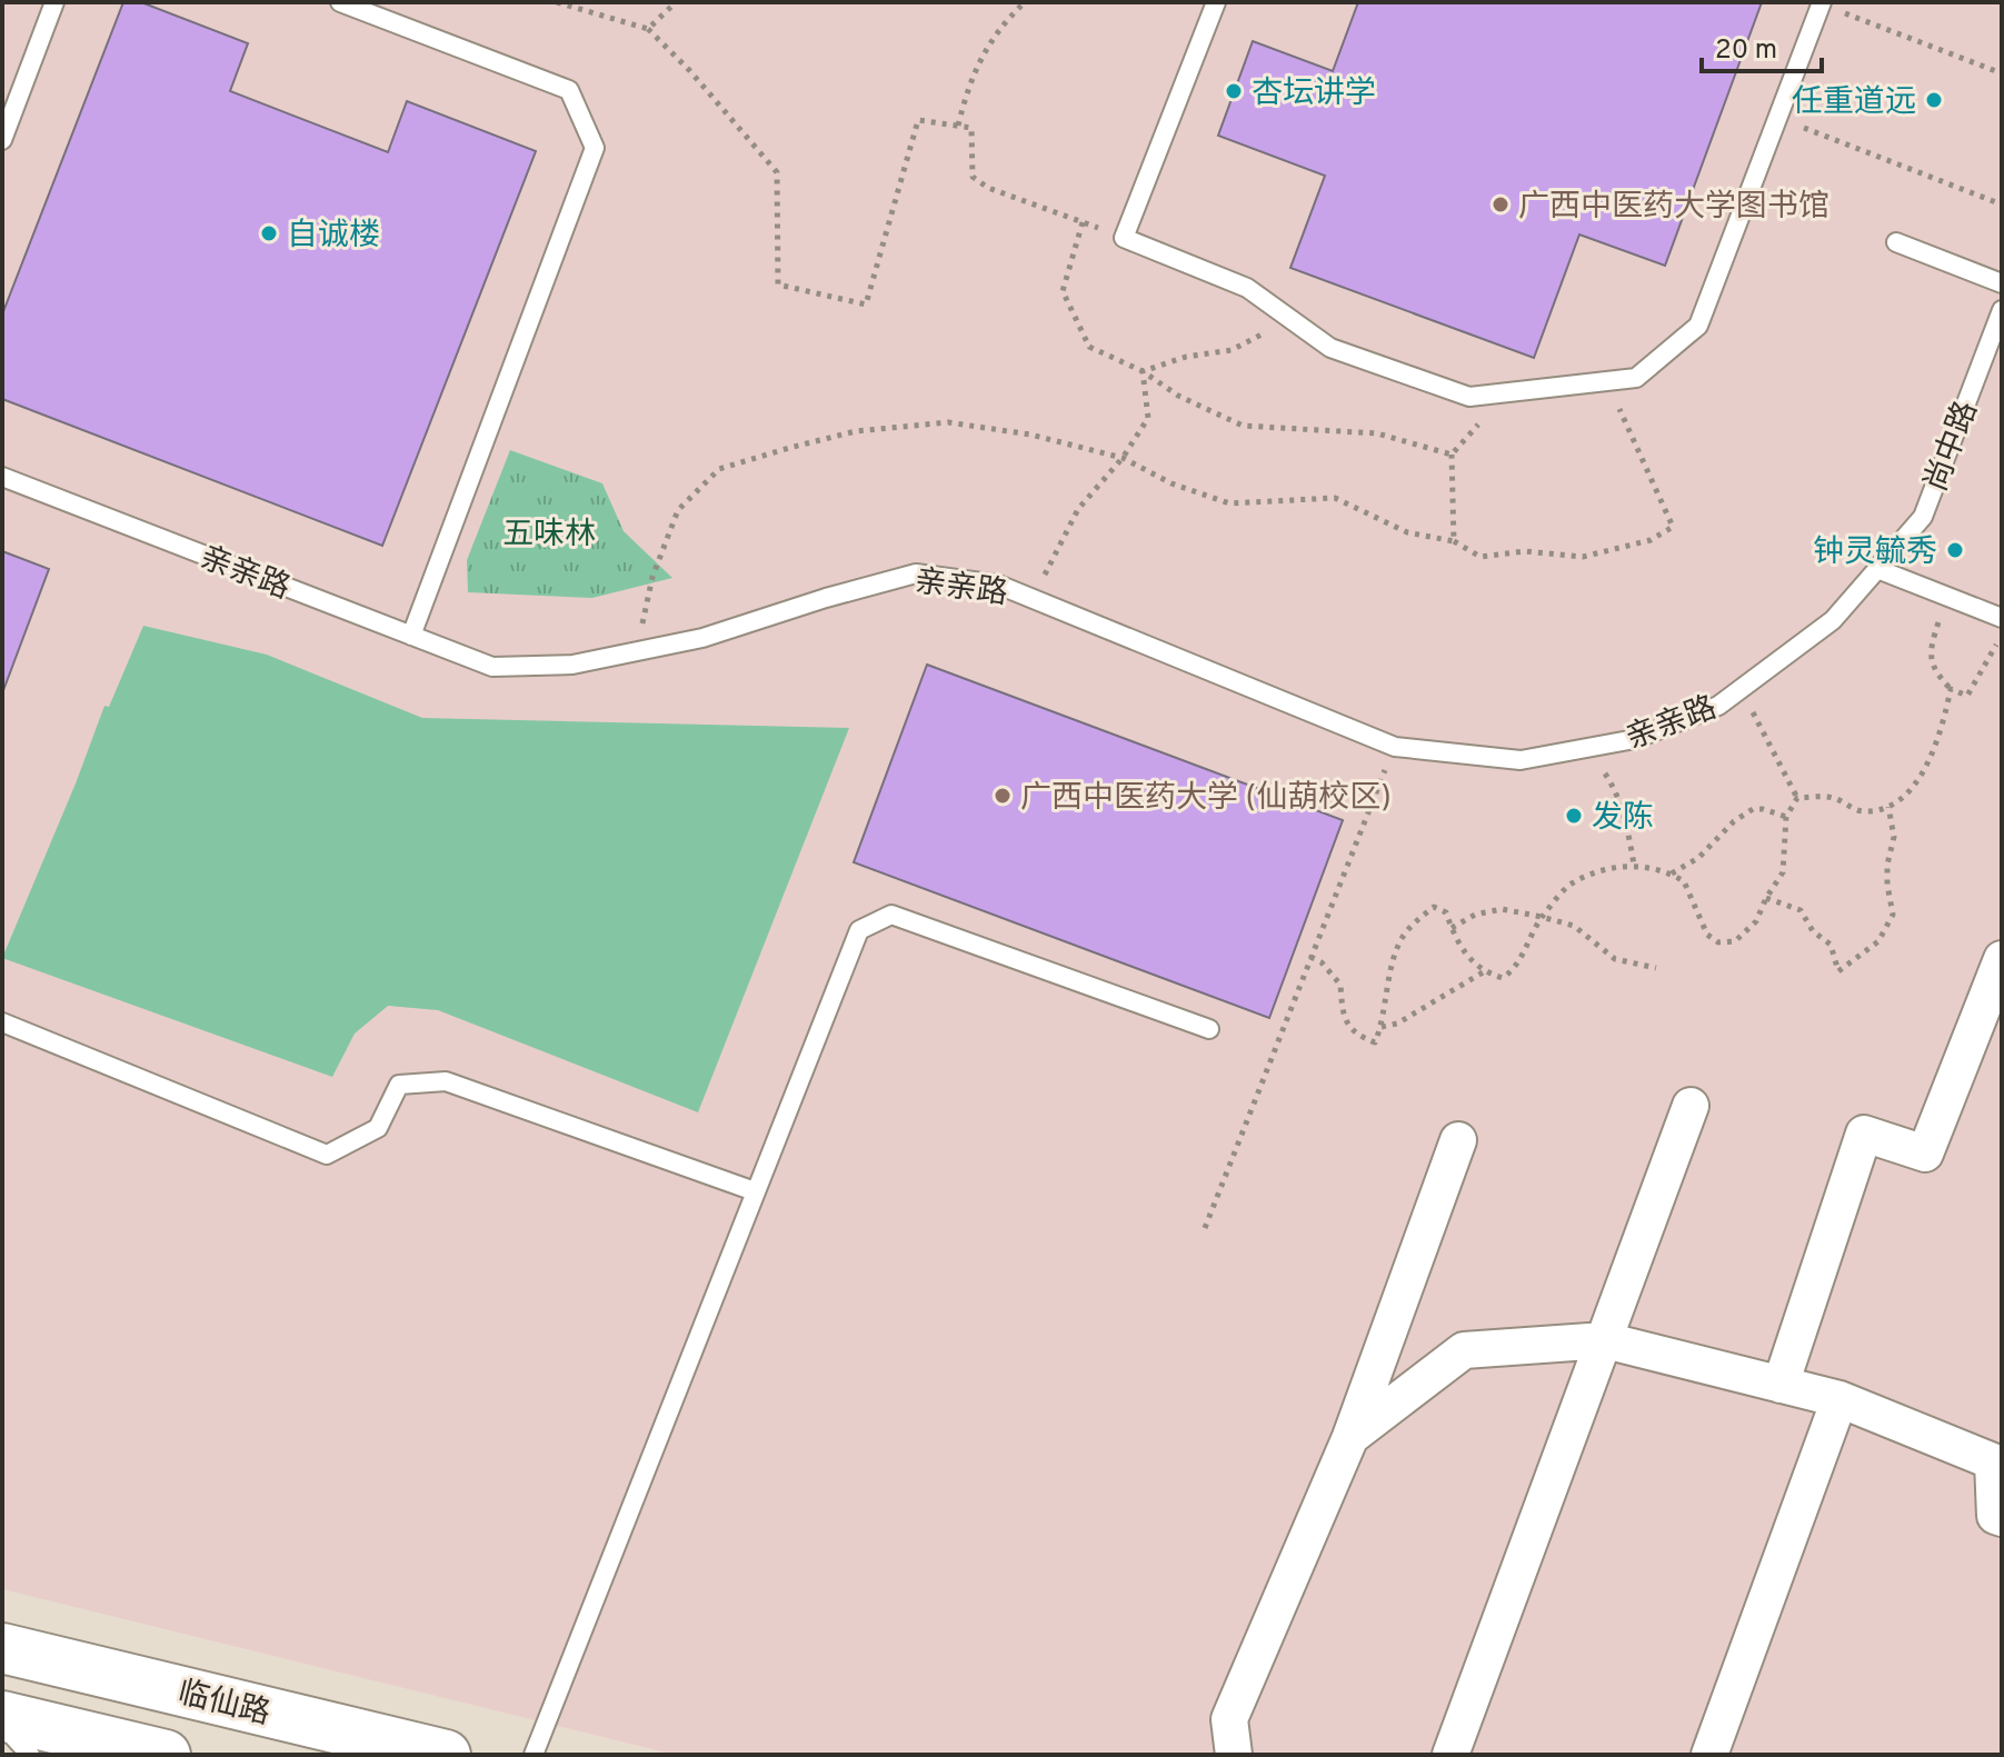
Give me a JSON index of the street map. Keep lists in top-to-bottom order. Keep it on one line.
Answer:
{"streets":{"street":["临仙路"],"lane":["尚中路","亲亲路"]},"crossings":[["尚中路","亲亲路"]],"parks":["五味林"],"places":["杏坛讲学","任重道远","广西中医药大学图书馆","自诚楼","钟灵毓秀","广西中医药大学 (仙葫校区)","发陈"],"scale_bar":"20 m"}
